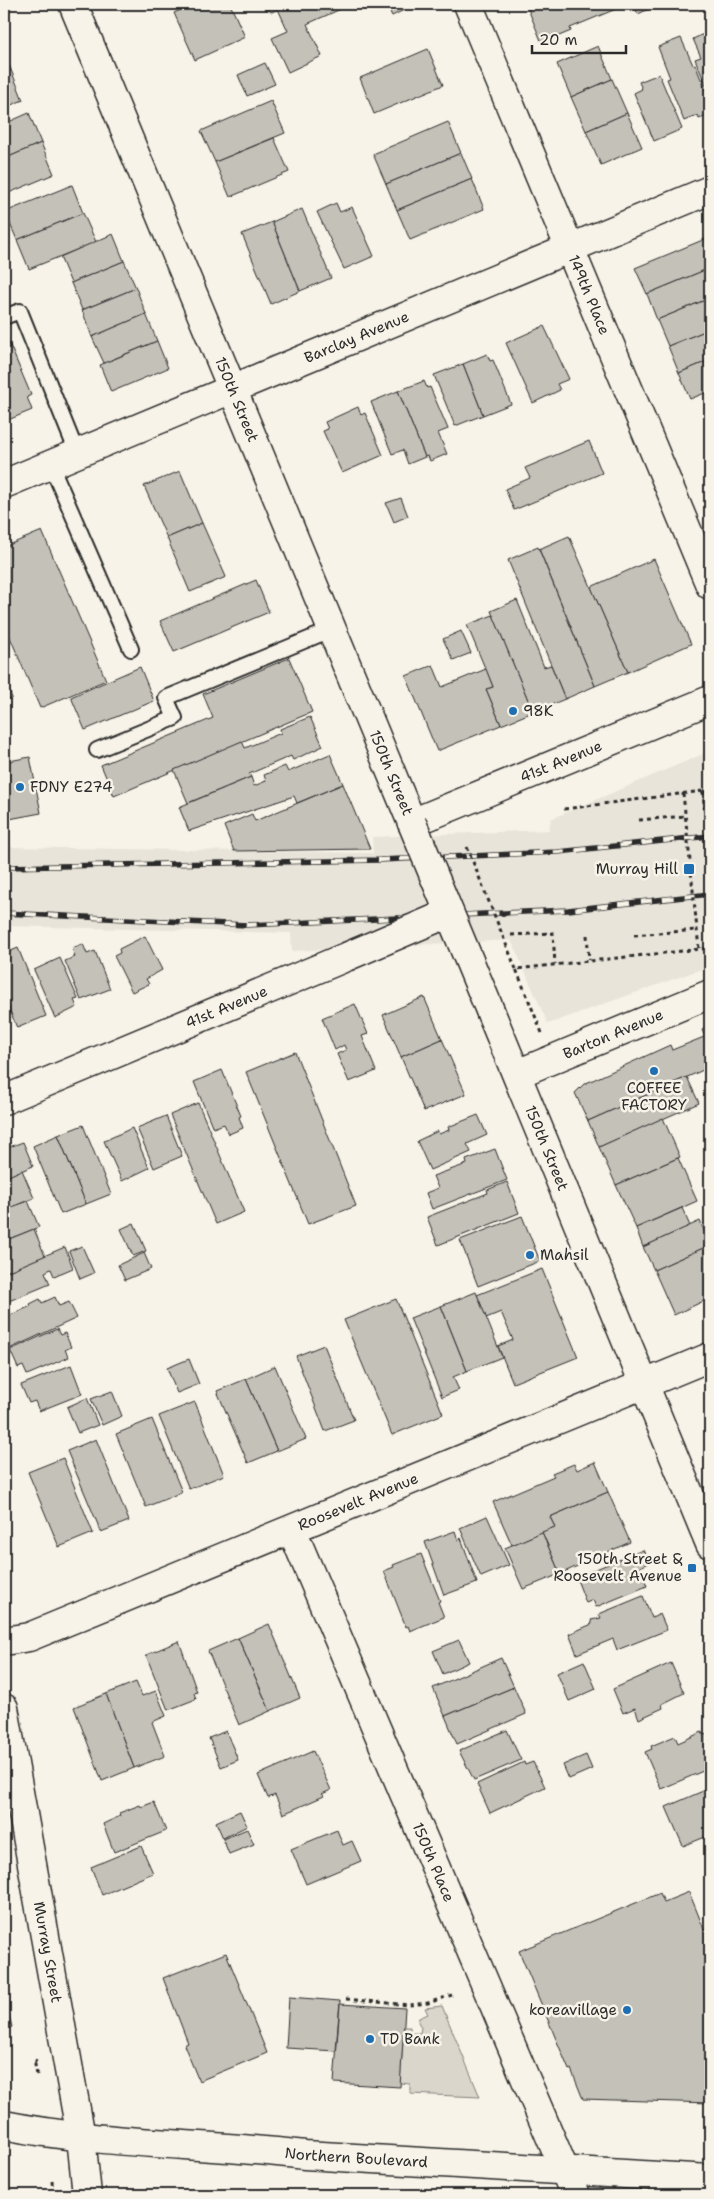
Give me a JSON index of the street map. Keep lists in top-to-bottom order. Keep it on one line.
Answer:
{"streets":{"street":["149th Place","Barclay Avenue","150th Street","41st Avenue","Barton Avenue","Roosevelt Avenue","150th Place","Murray Street","Northern Boulevard"]},"crossings":[["149th Place","Barclay Avenue"],["Barclay Avenue","150th Street"],["150th Street","41st Avenue"],["150th Street","Barton Avenue"],["150th Street","Roosevelt Avenue"],["Roosevelt Avenue","150th Place"],["150th Place","Northern Boulevard"],["Murray Street","Northern Boulevard"]],"places":{"other":["98K","FDNY E274","COFFEE FACTORY","Mahsil","koreavillage","TD Bank"],"transit":["Murray Hill","150th Street & Roosevelt Avenue"]},"scale_bar":"20 m"}
